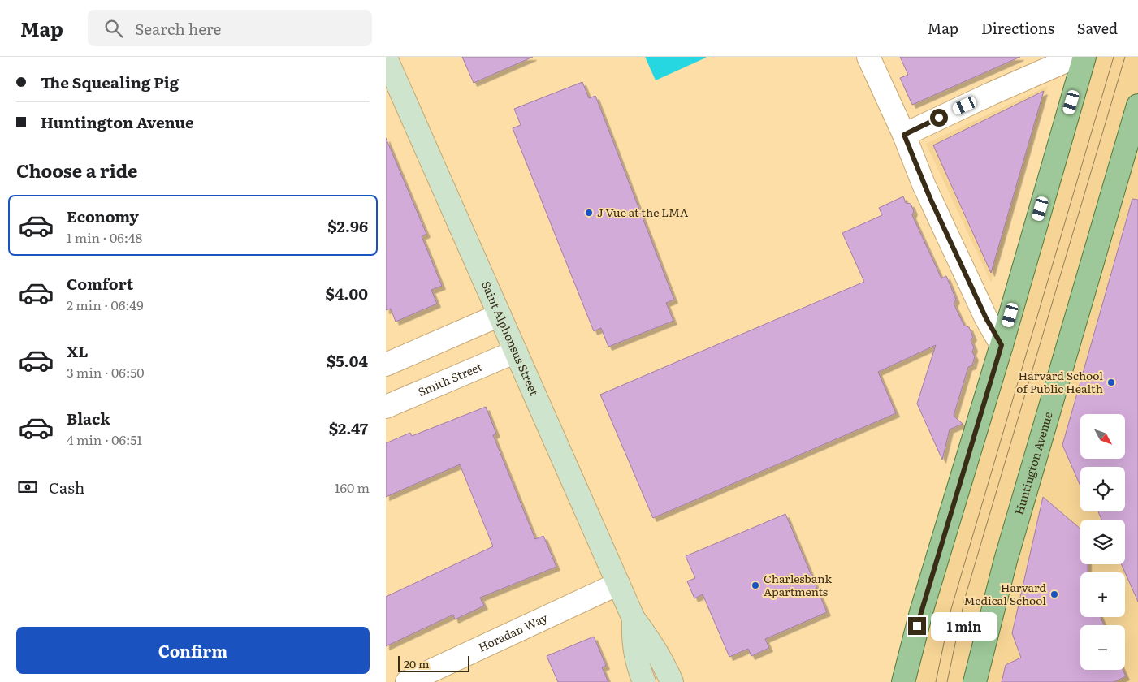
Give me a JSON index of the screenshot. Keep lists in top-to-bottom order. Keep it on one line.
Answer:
{"streets":{"main road":["Saint Alphonsus Street","Huntington Avenue"],"street":["Smith Street","Horadan Way"]},"crossings":[["Saint Alphonsus Street","Smith Street"],["Saint Alphonsus Street","Horadan Way"]],"places":["J Vue at the LMA","Harvard School of Public Health","Charlesbank Apartments","Harvard Medical School"],"scale_bar":"20 m","north":"bottom right","page":{"header":"Map","search":"Search here","nav":["Map","Directions","Saved"],"banner":["The Squealing Pig","Huntington Avenue"],"heading":"Choose a ride","list":[{"name":"Economy","note":"1 min · 06:48","value":"$2.96"},{"name":"Comfort","note":"2 min · 06:49","value":"$4.00"},{"name":"XL","note":"3 min · 06:50","value":"$5.04"},{"name":"Black","note":"4 min · 06:51","value":"$2.47"}],"map_buttons":["+","−"],"pay":["Cash","160 m"],"bubble":"1 min","buttons":"Confirm","scale":"20 m"}}
